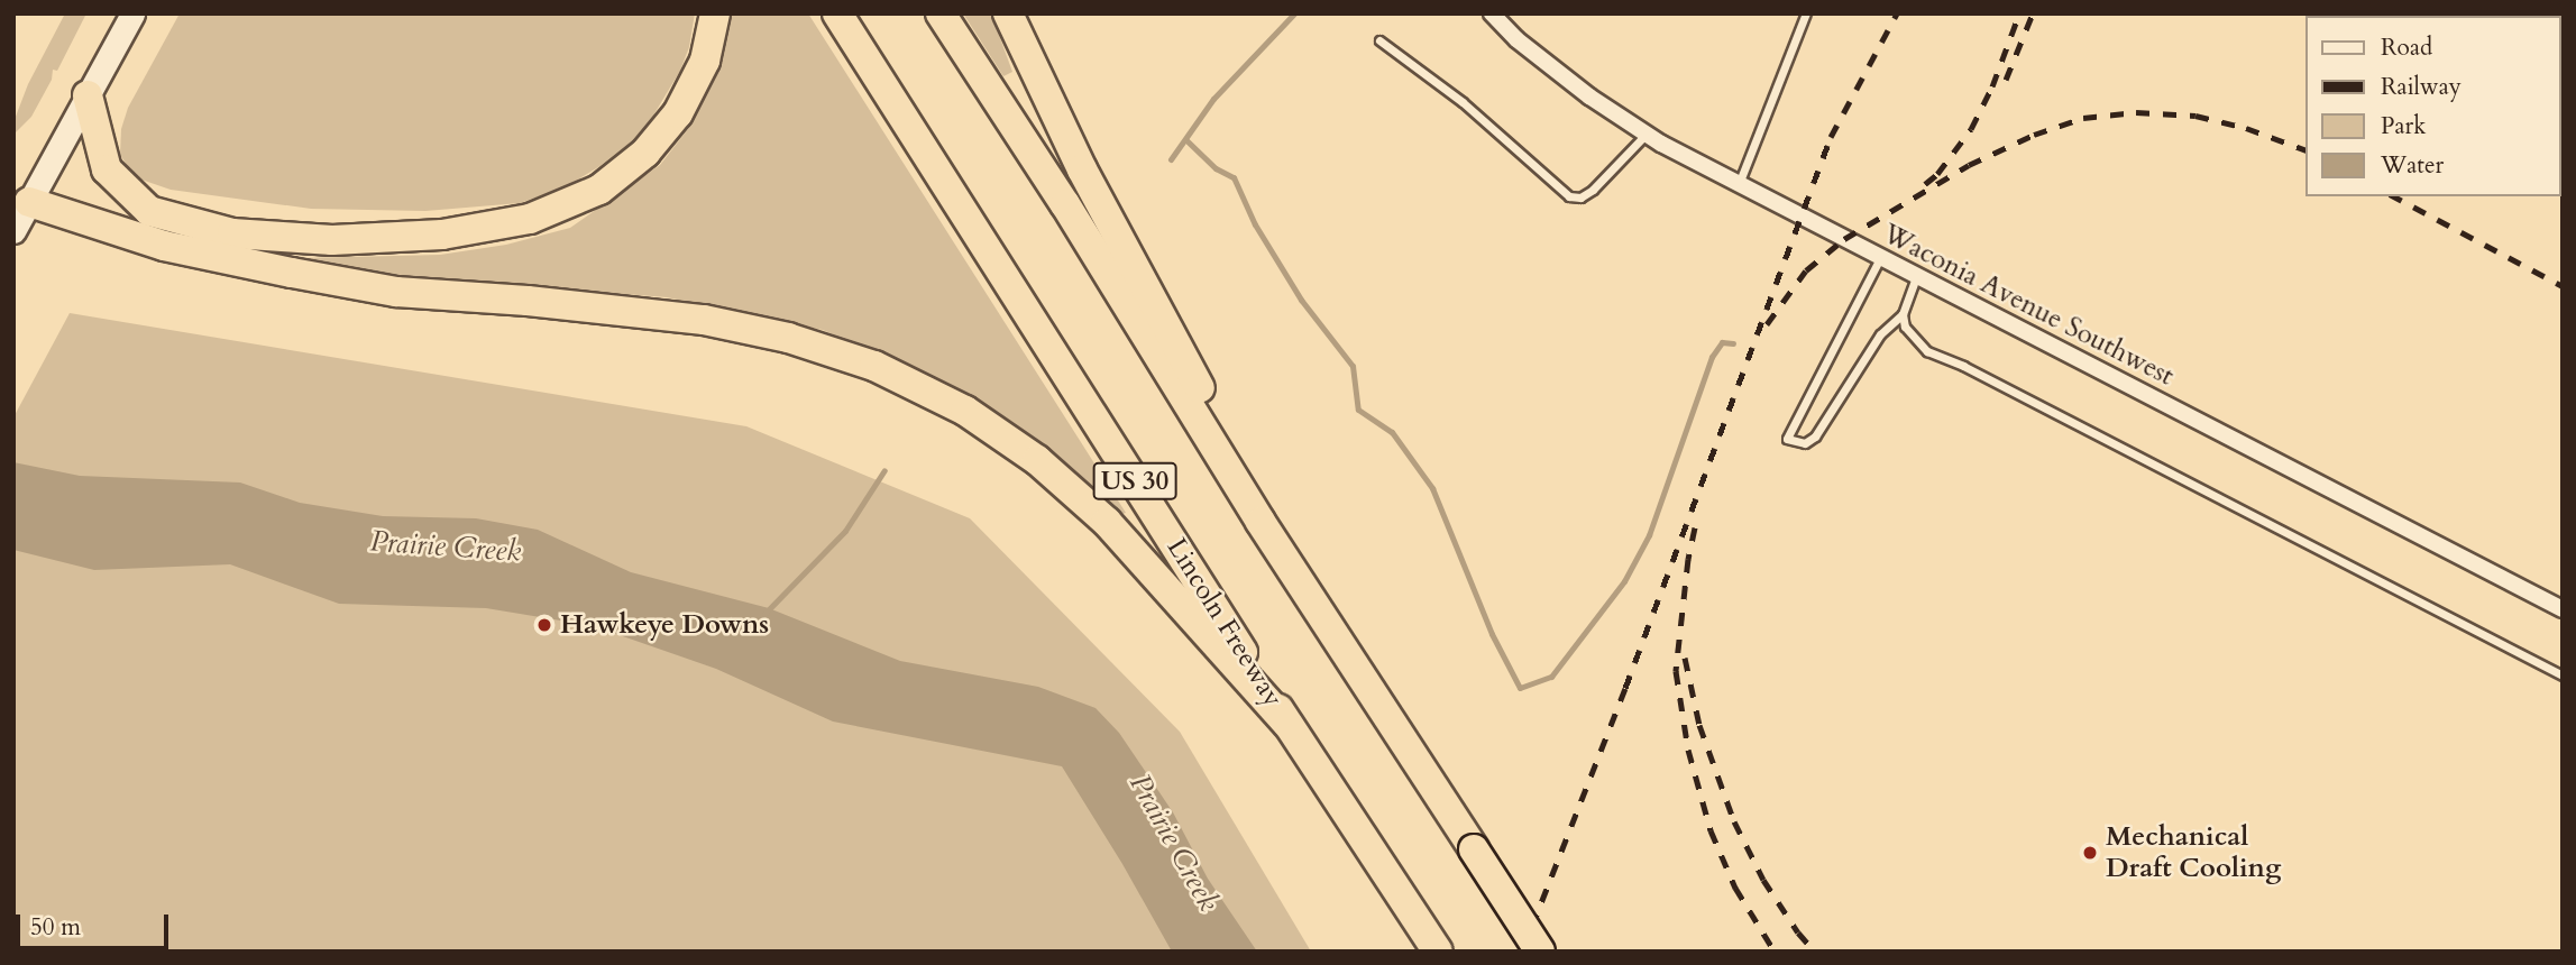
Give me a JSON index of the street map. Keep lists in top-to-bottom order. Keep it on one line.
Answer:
{"streets":{"highway":["US 30","Lincoln Freeway"],"street":["Waconia Avenue Southwest"]},"water":["Prairie Creek"],"places":["Hawkeye Downs","Mechanical Draft Cooling"],"legend":["Road","Railway","Park","Water"],"scale_bar":"50 m"}
